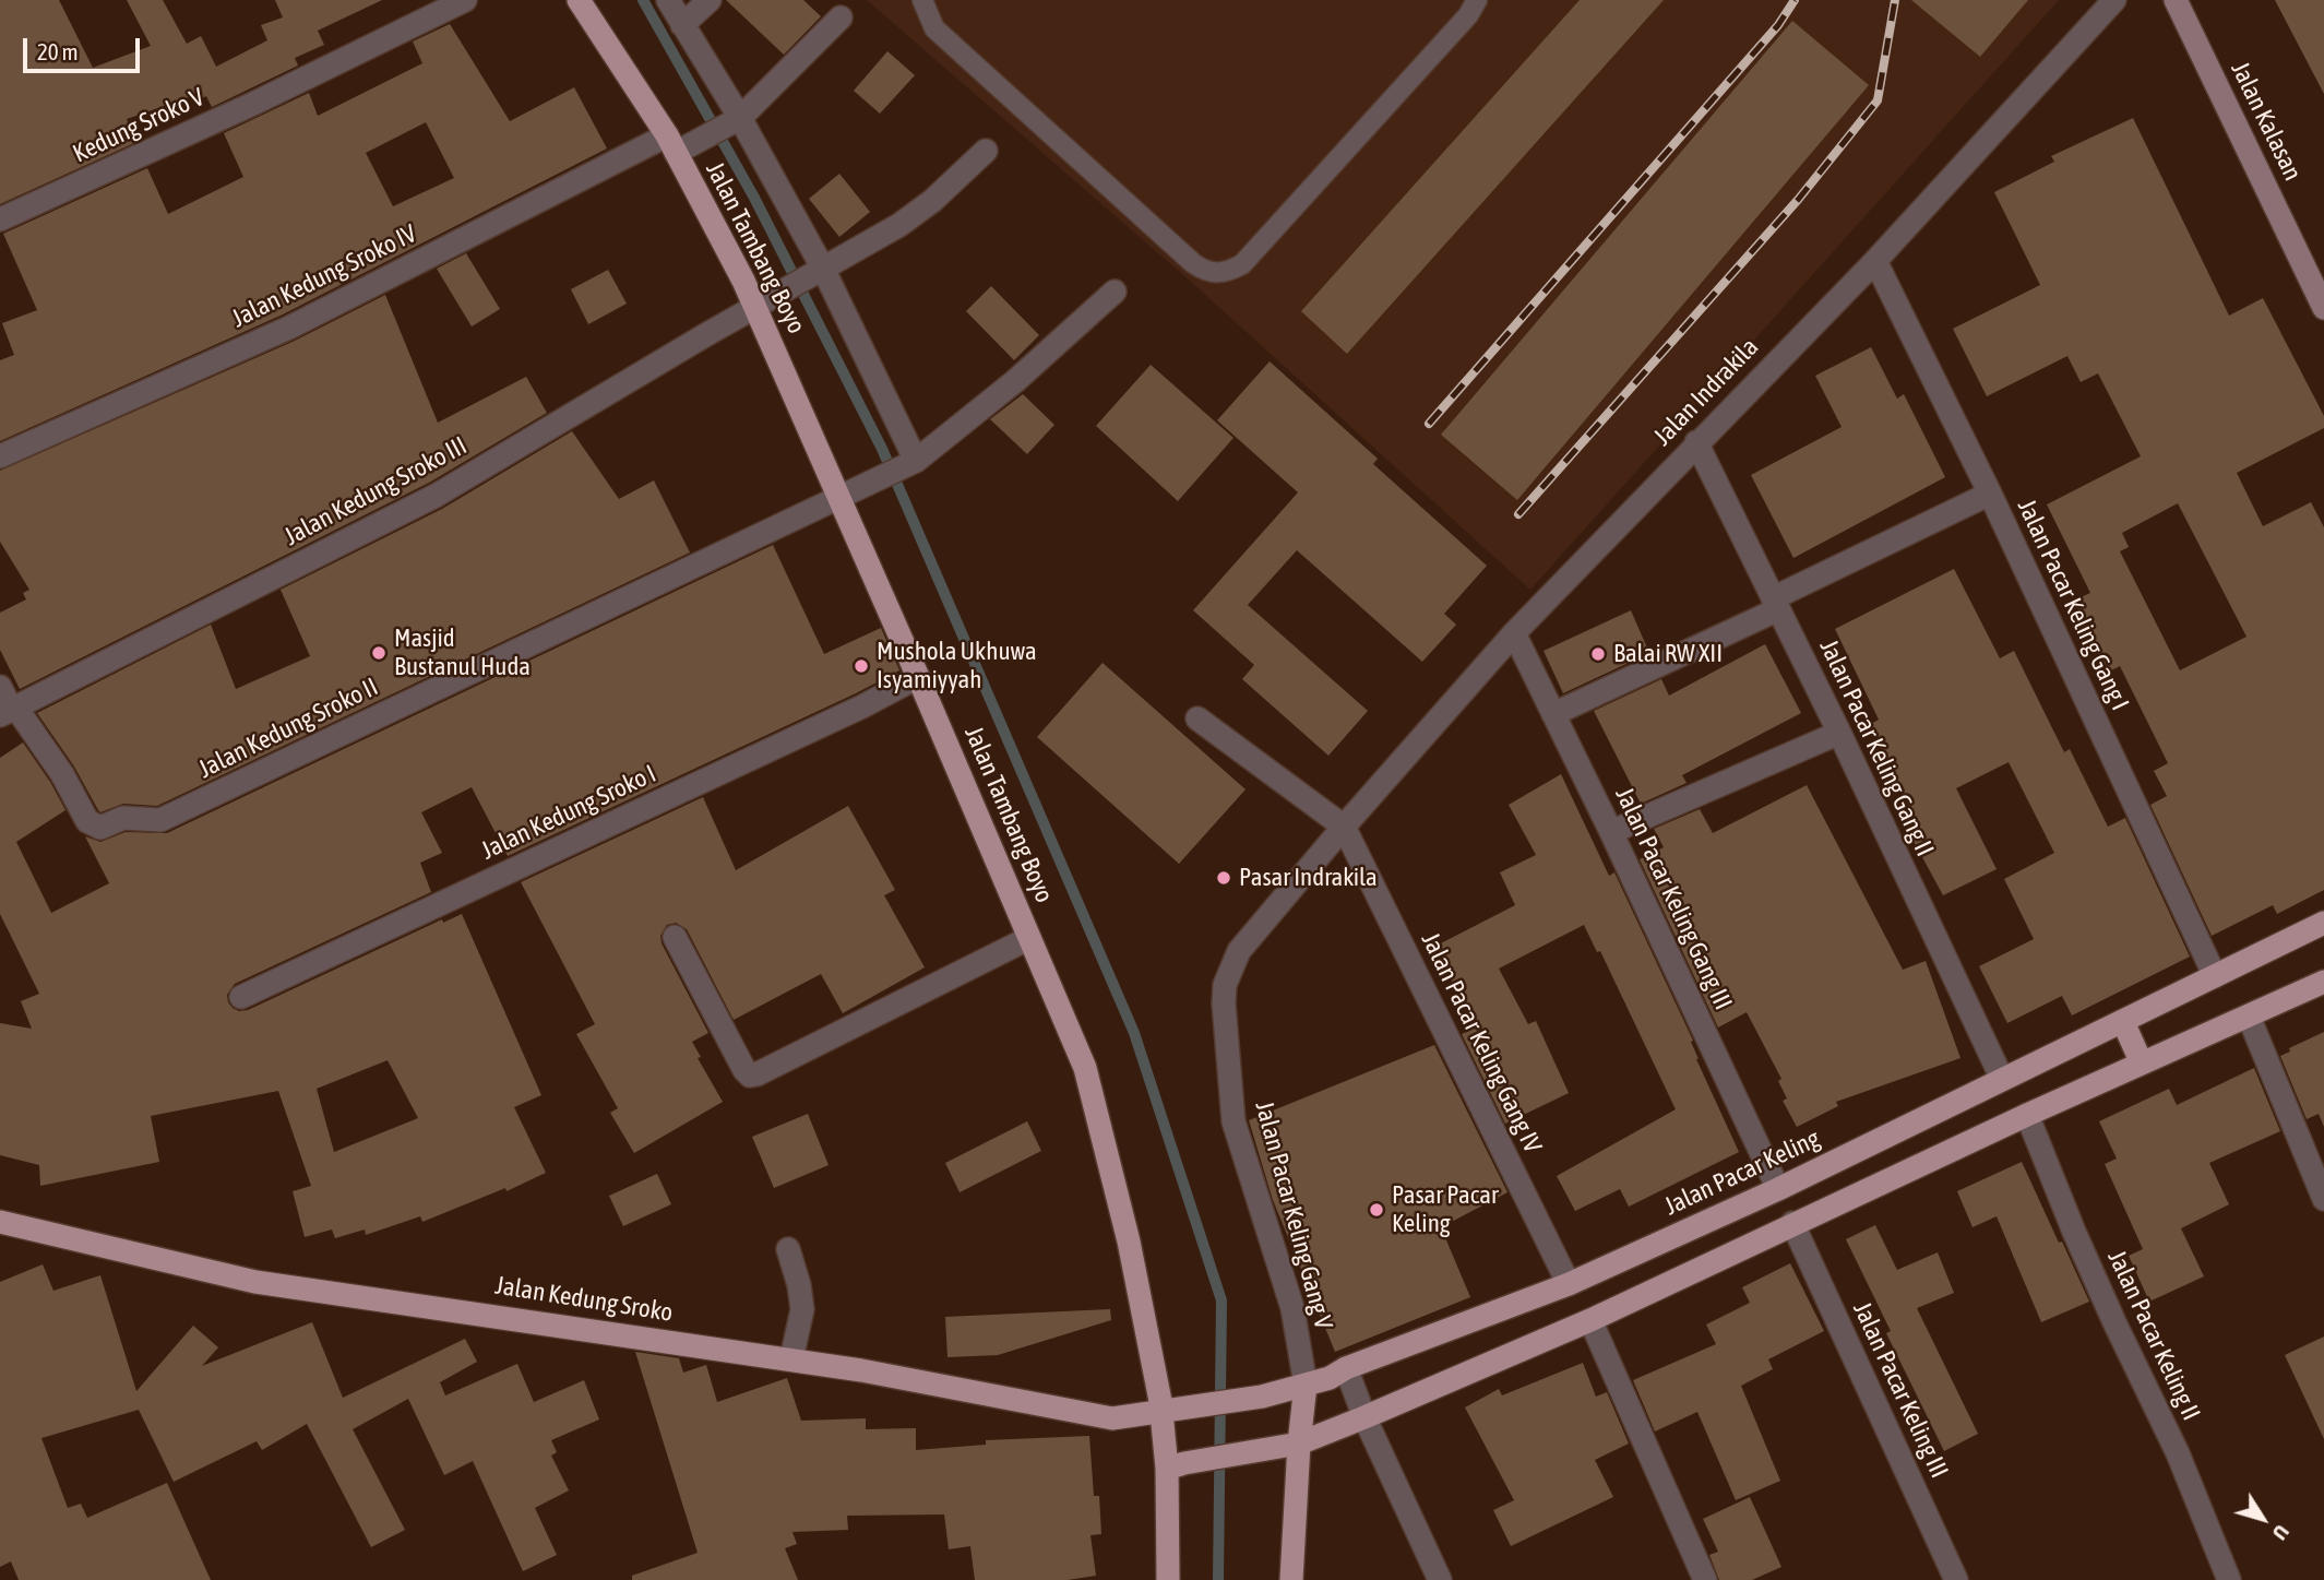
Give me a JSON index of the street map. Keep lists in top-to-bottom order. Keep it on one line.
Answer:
{"streets":{"main road":["Jalan Tambang Boyo","Jalan Pacar Keling","Jalan Kedung Sroko"],"street":["Jalan Kalasan","Kedung Sroko V","Jalan Kedung Sroko IV","Jalan Indrakila","Jalan Kedung Sroko III","Jalan Pacar Keling Gang I","Jalan Kedung Sroko II","Jalan Pacar Keling Gang II","Jalan Kedung Sroko I","Jalan Pacar Keling Gang III","Jalan Pacar Keling Gang IV","Jalan Pacar Keling Gang V","Jalan Pacar Keling II","Jalan Pacar Keling III"]},"crossings":[["Jalan Tambang Boyo","Jalan Kedung Sroko IV"],["Jalan Tambang Boyo","Jalan Kedung Sroko III"],["Jalan Tambang Boyo","Jalan Kedung Sroko II"],["Jalan Tambang Boyo","Jalan Kedung Sroko I"],["Jalan Tambang Boyo","Jalan Pacar Keling"],["Jalan Tambang Boyo","Jalan Kedung Sroko"],["Jalan Indrakila","Jalan Pacar Keling Gang I"],["Jalan Indrakila","Jalan Pacar Keling Gang II"],["Jalan Indrakila","Jalan Pacar Keling Gang III"],["Jalan Indrakila","Jalan Pacar Keling Gang IV"],["Jalan Indrakila","Jalan Pacar Keling Gang V"],["Jalan Kedung Sroko III","Jalan Kedung Sroko II"],["Jalan Pacar Keling Gang I","Jalan Pacar Keling"],["Jalan Pacar Keling Gang II","Jalan Pacar Keling"],["Jalan Pacar Keling Gang III","Jalan Pacar Keling"],["Jalan Pacar Keling Gang IV","Jalan Pacar Keling"],["Jalan Pacar Keling Gang IV","Jalan Pacar Keling Gang V"],["Jalan Pacar Keling","Jalan Pacar Keling Gang V"],["Jalan Pacar Keling","Jalan Kedung Sroko"]],"places":["Masjid Bustanul Huda","Balai RW XII","Mushola Ukhuwa Isyamiyyah","Pasar Indrakila","Pasar Pacar Keling"],"scale_bar":"20 m","north":"bottom right"}
